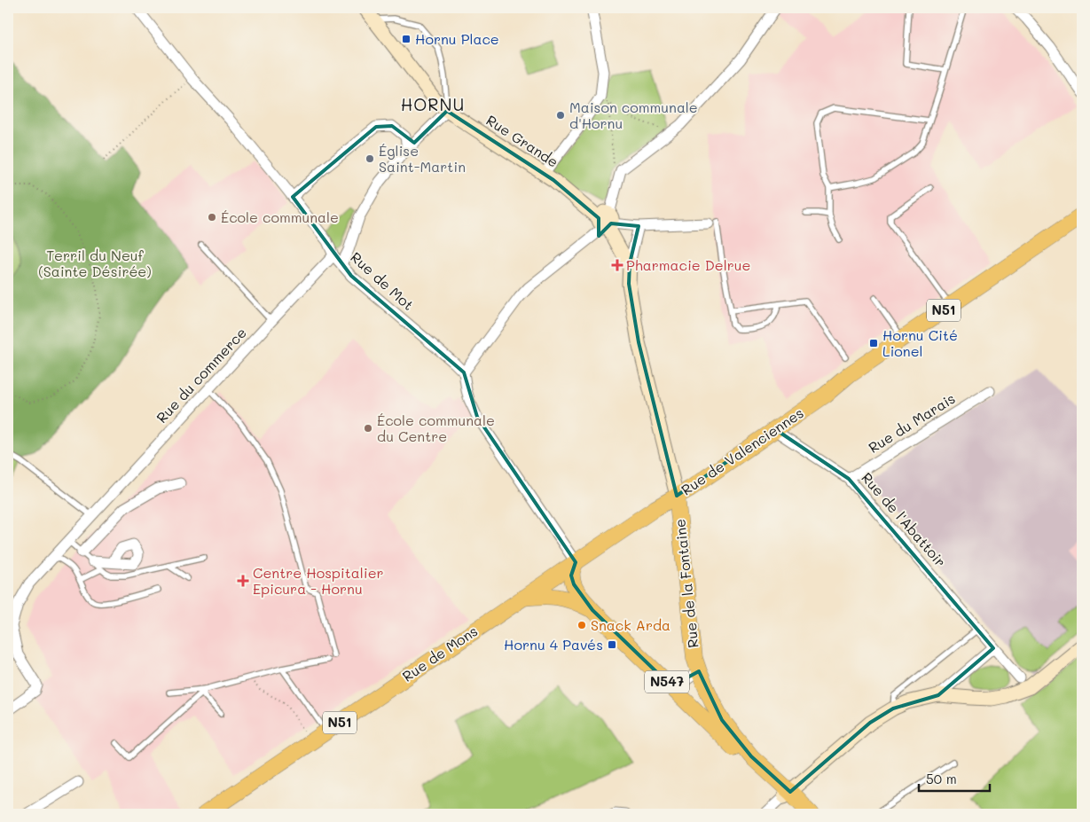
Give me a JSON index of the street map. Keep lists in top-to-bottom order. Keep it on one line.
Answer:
{"streets":{"main road":["N51","Rue de Valenciennes","Rue de la Fontaine","Rue de Mons","N547"],"street":["Rue Grande","Rue de Mot","Rue du commerce","Rue du Marais","Rue de l'Abattoir"]},"crossings":[["Rue de Mot","Rue du commerce"],["Rue du Marais","Rue de l'Abattoir"],["Rue de Valenciennes","Rue de l'Abattoir"],["Rue de Valenciennes","Rue de la Fontaine"],["Rue de Valenciennes","Rue de Mons"],["Rue de la Fontaine","Rue de Mons"],["Rue de la Fontaine","N547"]],"districts":["HORNU"],"parks":["Terril du Neuf (Sainte Désirée)"],"places":{"transit":["Hornu Place","Hornu Cité Lionel","Hornu 4 Pavés"],"other":["Maison communale d'Hornu","Église Saint-Martin","École communale","École communale du Centre","Snack Arda"],"health":["Pharmacie Delrue","Centre Hospitalier Epicura - Hornu"]},"scale_bar":"50 m"}
